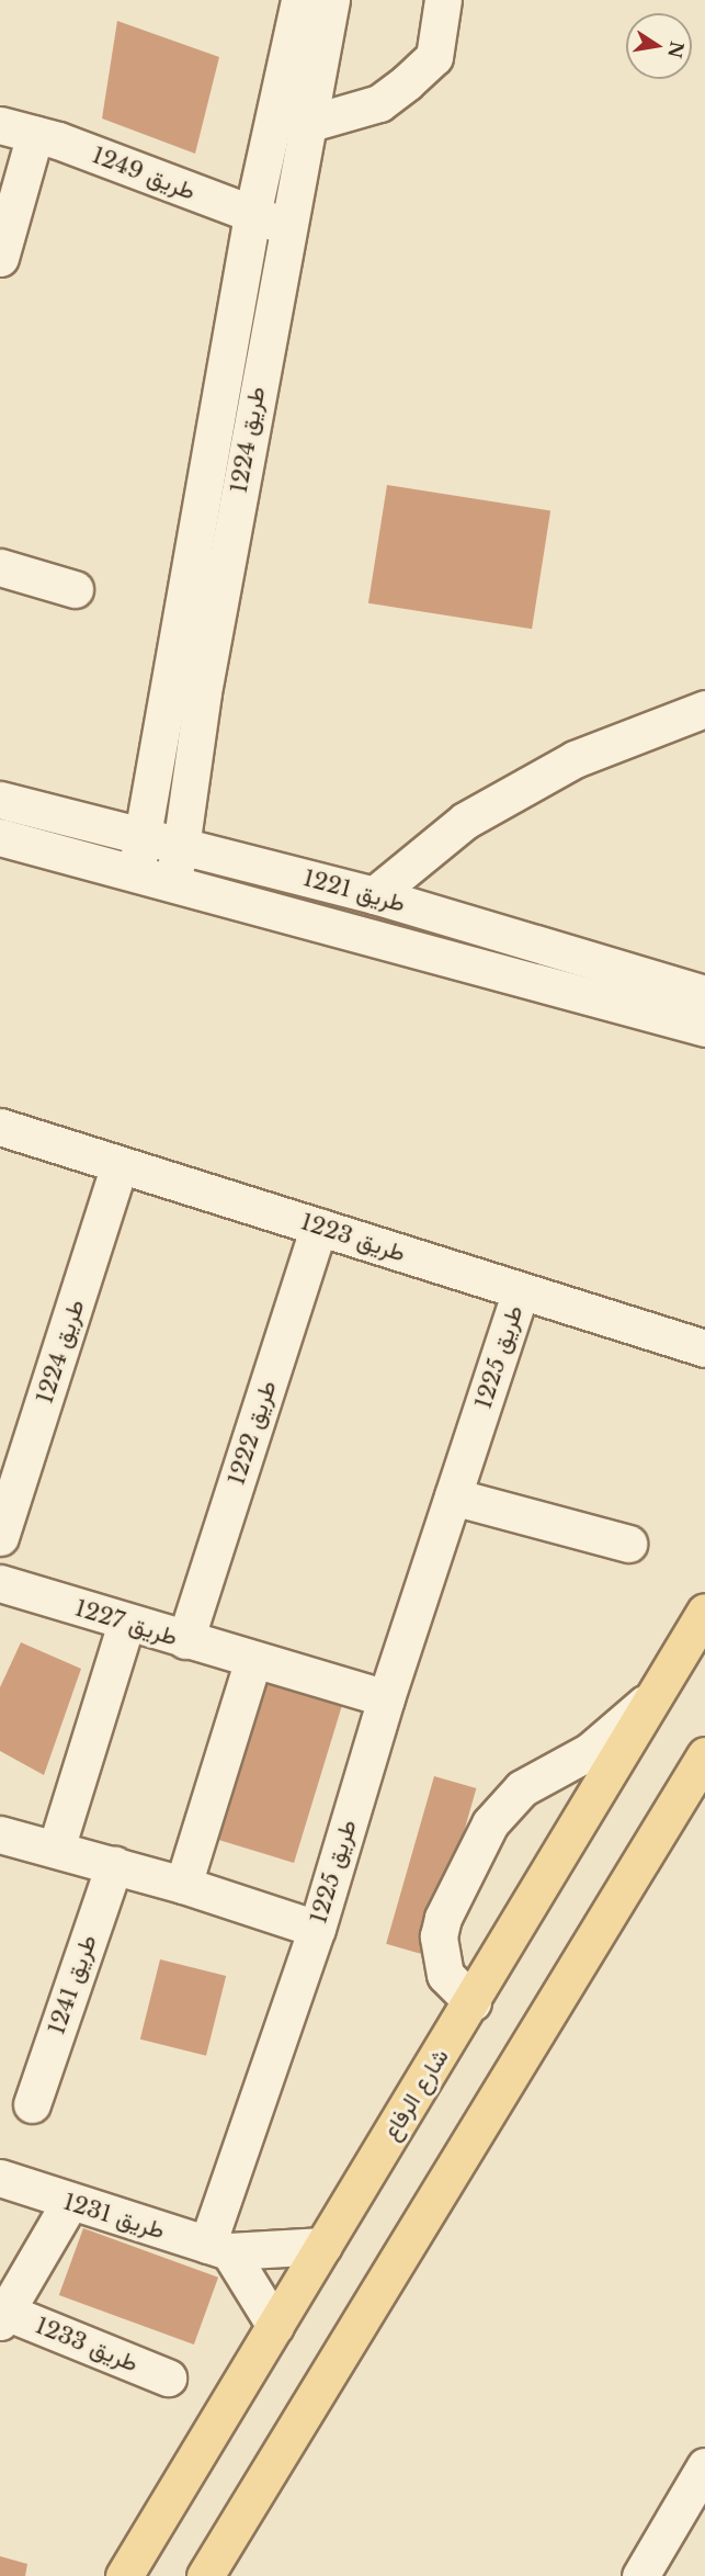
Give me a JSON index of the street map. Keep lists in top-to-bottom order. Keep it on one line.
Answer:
{"streets":{"main road":["شارع الرفاع"],"street":["طريق 1249","طريق 1224","طريق 1221","طريق 1223","طريق 1225","طريق 1222","طريق 1227","طريق 1241","طريق 1231","طريق 1233"]},"crossings":[["طريق 1249","طريق 1224"],["طريق 1224","طريق 1221"],["طريق 1224","طريق 1223"],["طريق 1223","طريق 1225"],["طريق 1223","طريق 1222"],["طريق 1225","طريق 1227"],["طريق 1225","طريق 1231"],["طريق 1222","طريق 1227"],["شارع الرفاع","طريق 1231"],["طريق 1231","طريق 1233"]],"north":"right"}
